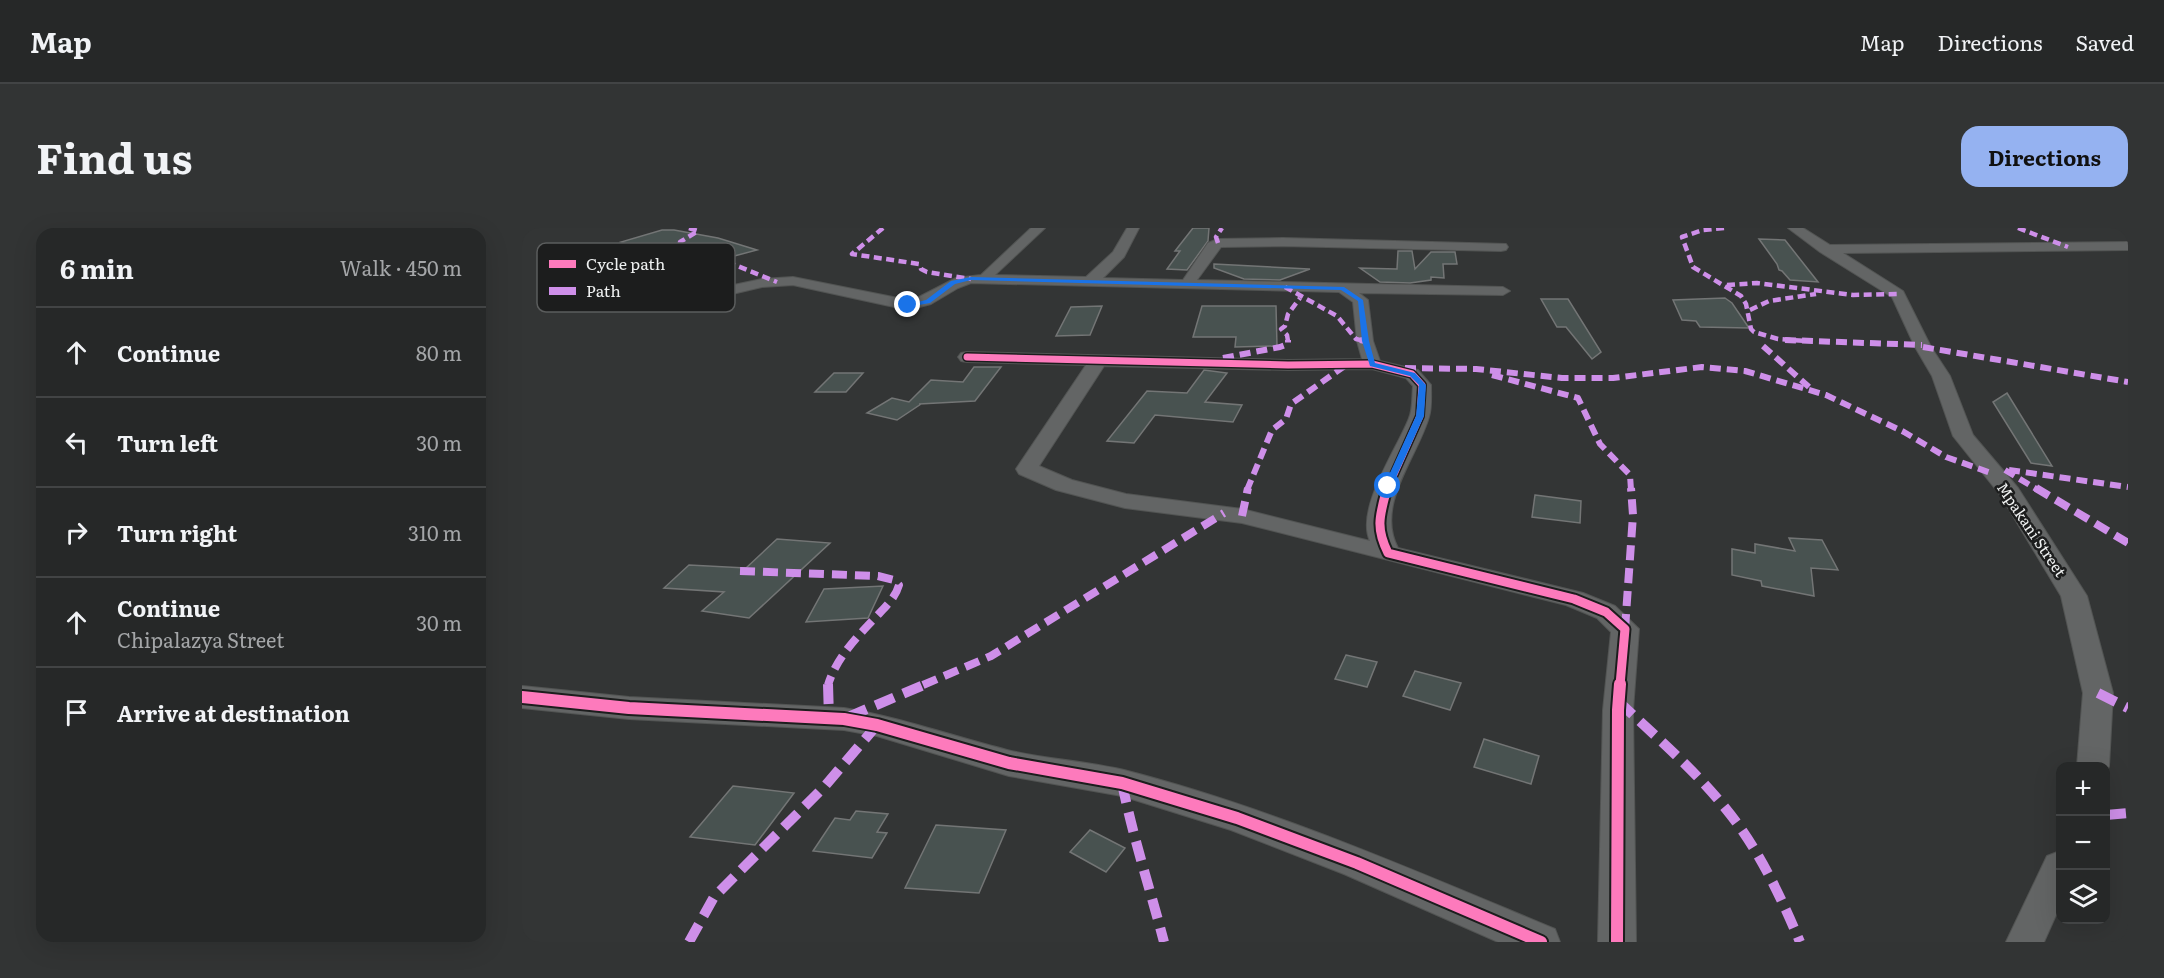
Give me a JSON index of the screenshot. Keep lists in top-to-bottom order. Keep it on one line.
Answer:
{"streets":{"street":["Mpakani Street"]},"legend":["Cycle path","Path"],"page":{"header":"Map","nav":["Map","Directions","Saved"],"title":"Find us","buttons":"Directions","heading":["6 min","Walk · 450 m"],"list":[["Continue","80 m"],["Turn left","30 m"],["Turn right","310 m"],["Continue","Chipalazya Street","30 m"],"Arrive at destination"],"map_buttons":["+","−"]}}
